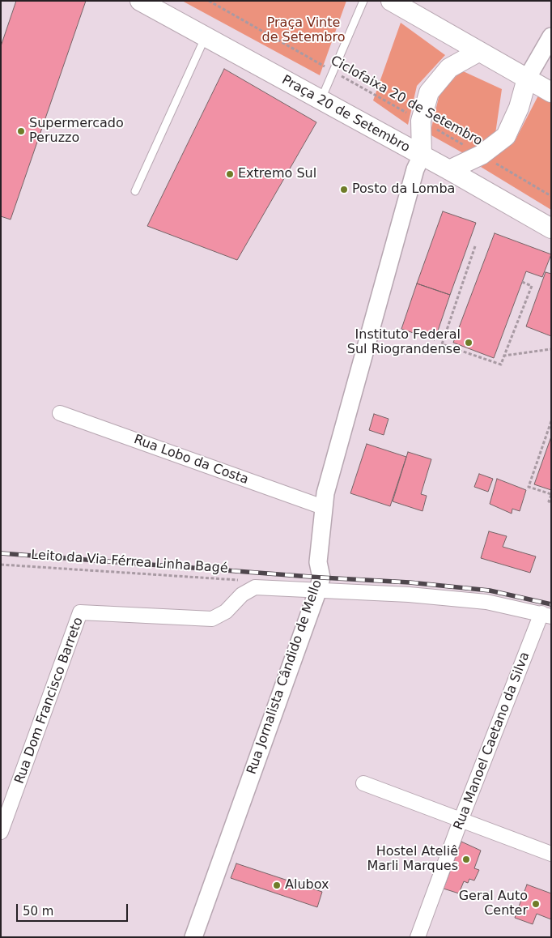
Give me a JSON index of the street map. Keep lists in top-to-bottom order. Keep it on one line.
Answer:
{"streets":{"main road":["Praça 20 de Setembro"],"street":["Rua Lobo da Costa","Rua Jornalista Cândido de Mello","Rua Dom Francisco Barreto","Rua Manoel Caetano da Silva"],"path":["Ciclofaixa 20 de Setembro","Leito da Via Férrea Linha Bagé"]},"crossings":[["Praça 20 de Setembro","Rua Jornalista Cândido de Mello"],["Rua Lobo da Costa","Rua Jornalista Cândido de Mello"],["Leito da Via Férrea Linha Bagé","Rua Dom Francisco Barreto"]],"parks":["Praça Vinte de Setembro"],"places":["Supermercado Peruzzo","Extremo Sul","Posto da Lomba","Instituto Federal Sul Riograndense","Hostel Ateliê Marli Marques","Alubox","Geral Auto Center"],"scale_bar":"50 m"}
